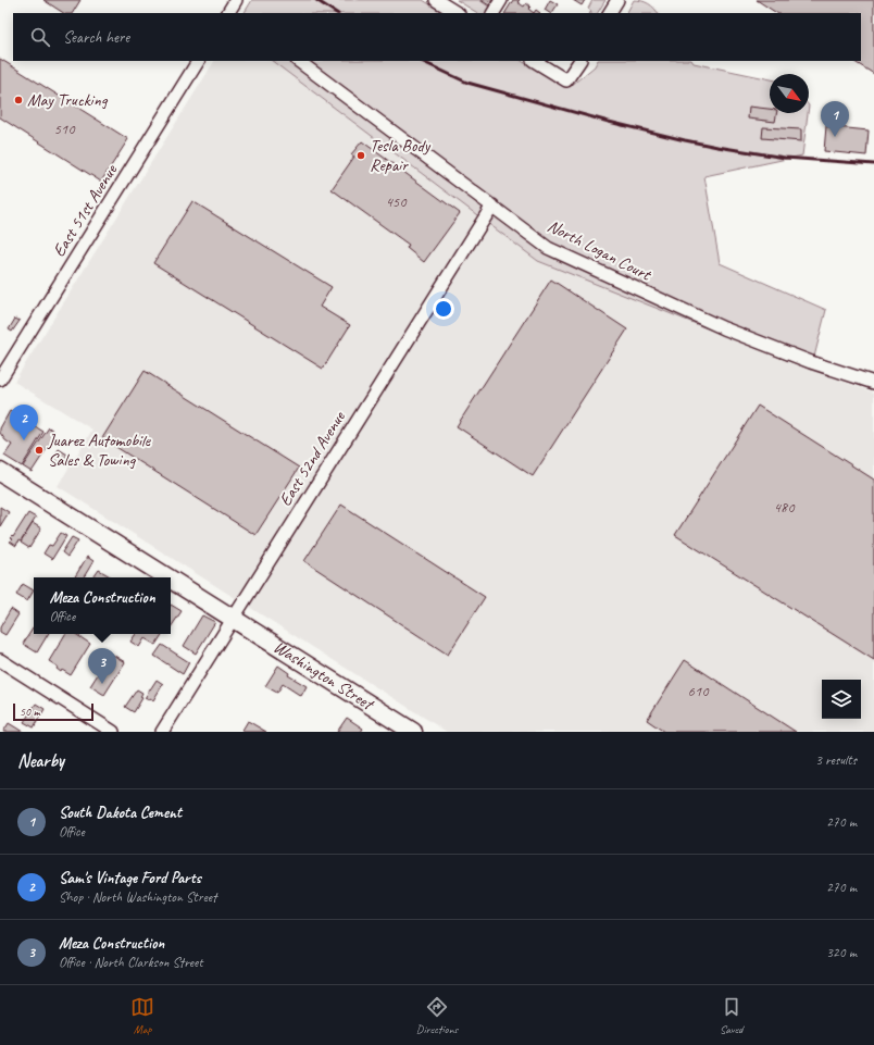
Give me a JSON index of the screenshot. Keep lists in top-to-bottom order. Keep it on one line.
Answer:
{"streets":{"main road":["Washington Street"],"street":["East 51st Avenue","North Logan Court","East 52nd Avenue"]},"crossings":[["North Logan Court","East 52nd Avenue"],["East 52nd Avenue","Washington Street"]],"places":["May Trucking","Tesla Body Repair","Juarez Automobile Sales & Towing"],"house_numbers":["510","450","480","610"],"scale_bar":"50 m","north":"bottom right","page":{"search":"Search here","pins":["1","2","3"],"popup":["Meza Construction","Office"],"scale":"50 m","heading":["Nearby","3 results"],"list":[{"mark":"1","name":"South Dakota Cement","note":"Office","value":"270 m"},{"mark":"2","name":"Sam's Vintage Ford Parts","note":"Shop · North Washington Street","value":"270 m"},{"mark":"3","name":"Meza Construction","note":"Office · North Clarkson Street","value":"320 m"}],"nav":["Map","Directions","Saved"]}}
